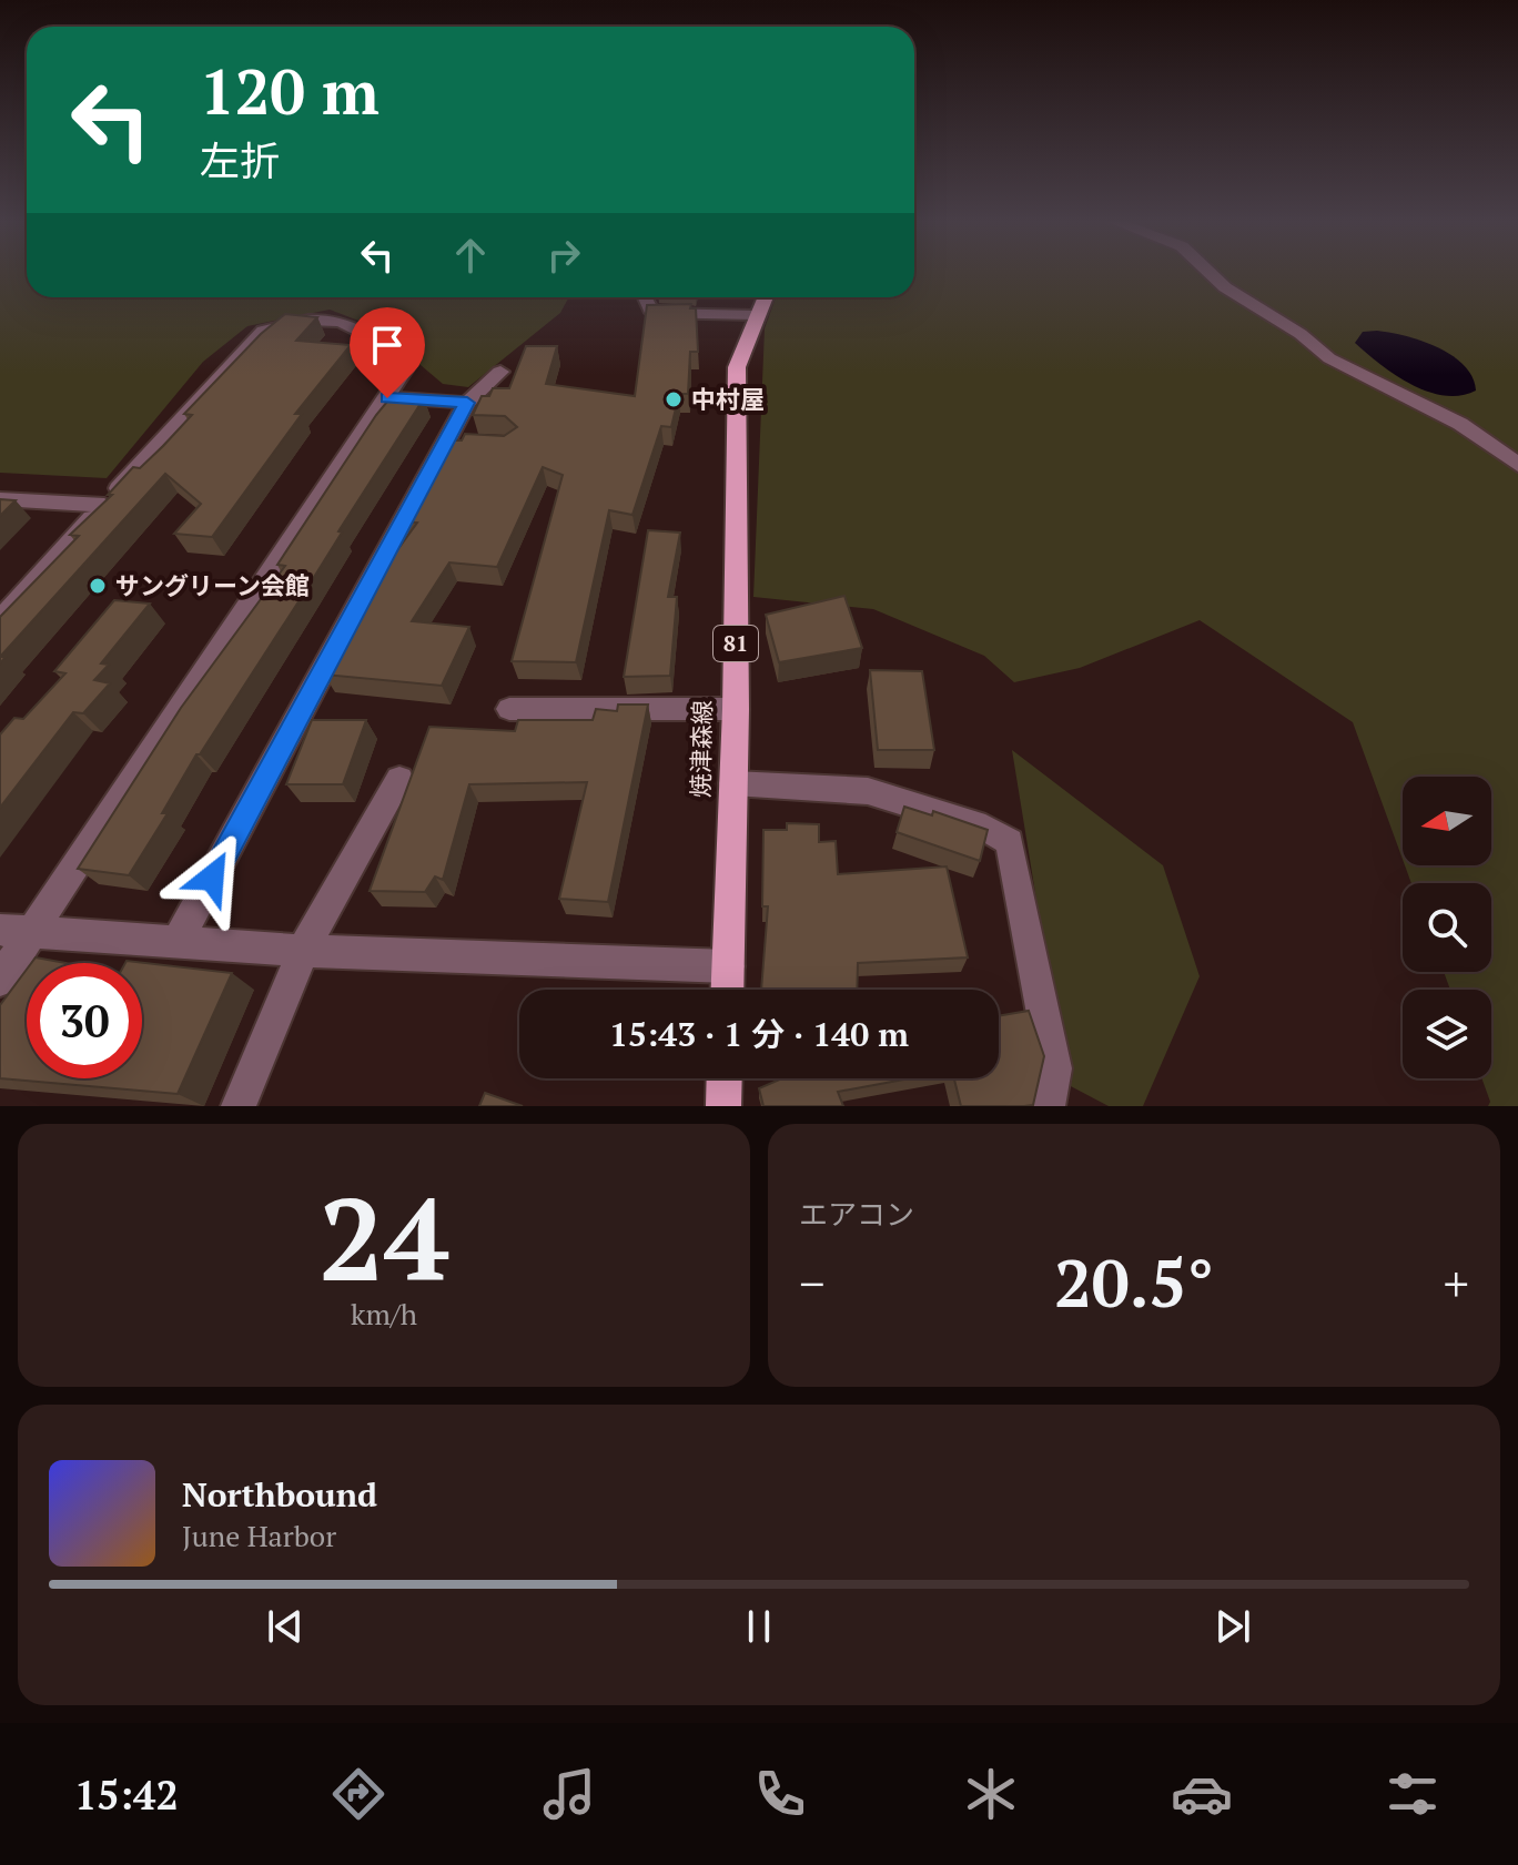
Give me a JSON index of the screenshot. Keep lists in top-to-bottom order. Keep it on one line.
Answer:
{"streets":{"main road":["81","焼津森線"]},"places":["中村屋","サングリーン会館"],"north":"left","page":{"turn":["120 m","左折"],"limit":"30","trip":"15:43 · 1 分 · 140 m","tile":[["24","km/h"],"エアコン"],"heat":["−","20.5°","+"],"song":["Northbound","June Harbor"],"tabs":"15:42"}}
